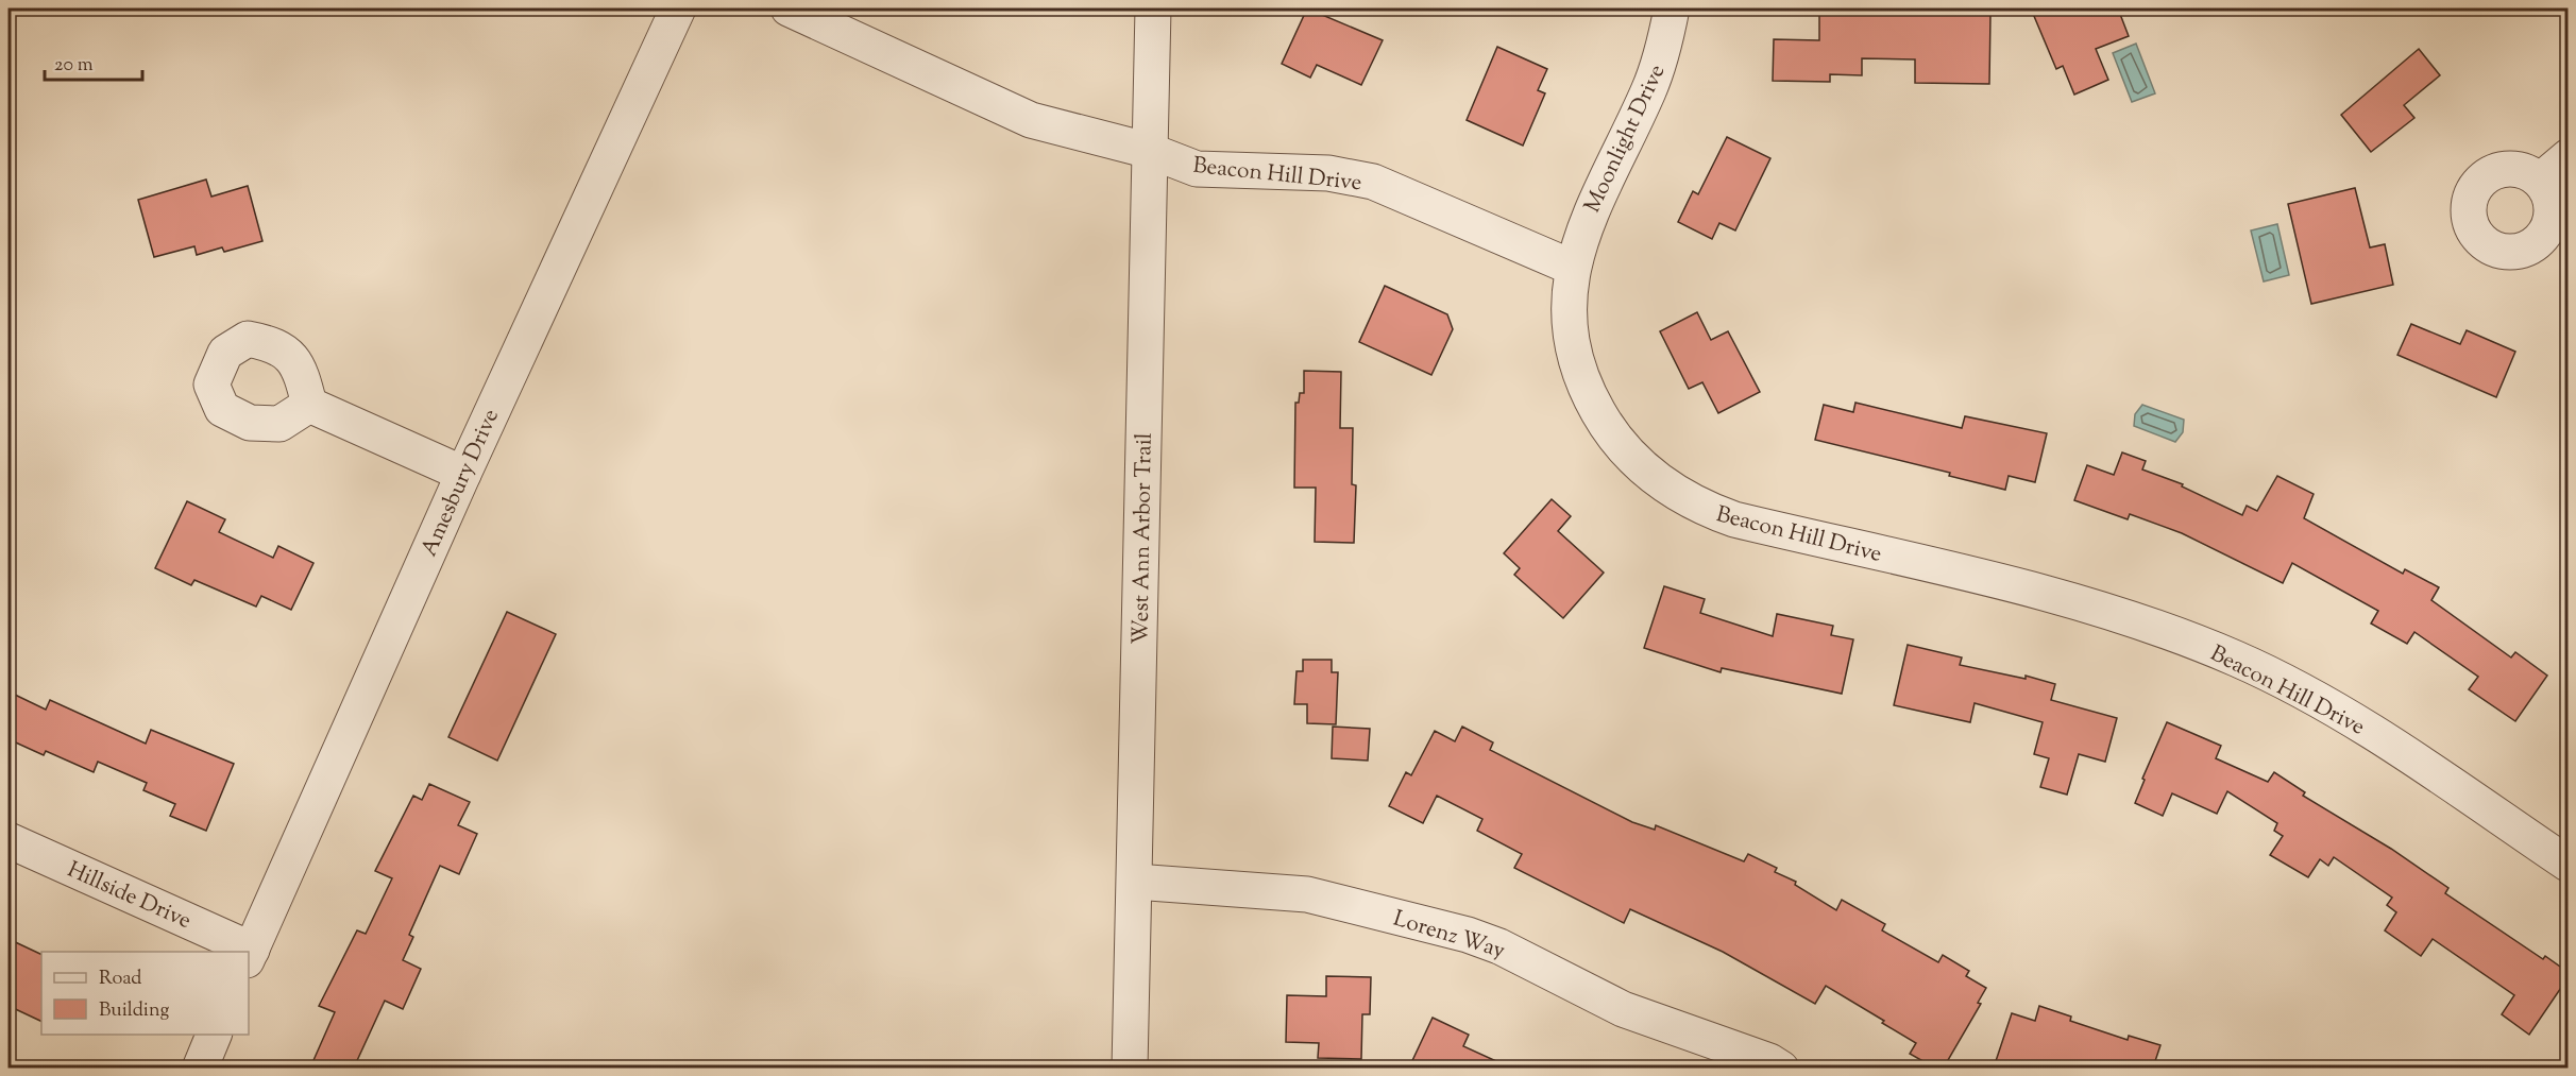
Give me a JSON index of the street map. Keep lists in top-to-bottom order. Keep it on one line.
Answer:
{"streets":{"street":["Moonlight Drive","Beacon Hill Drive","Amesbury Drive","West Ann Arbor Trail","Hillside Drive","Lorenz Way"]},"crossings":[["Moonlight Drive","Beacon Hill Drive"],["Beacon Hill Drive","West Ann Arbor Trail"],["West Ann Arbor Trail","Lorenz Way"]],"legend":["Road","Building"],"scale_bar":"20 m"}
